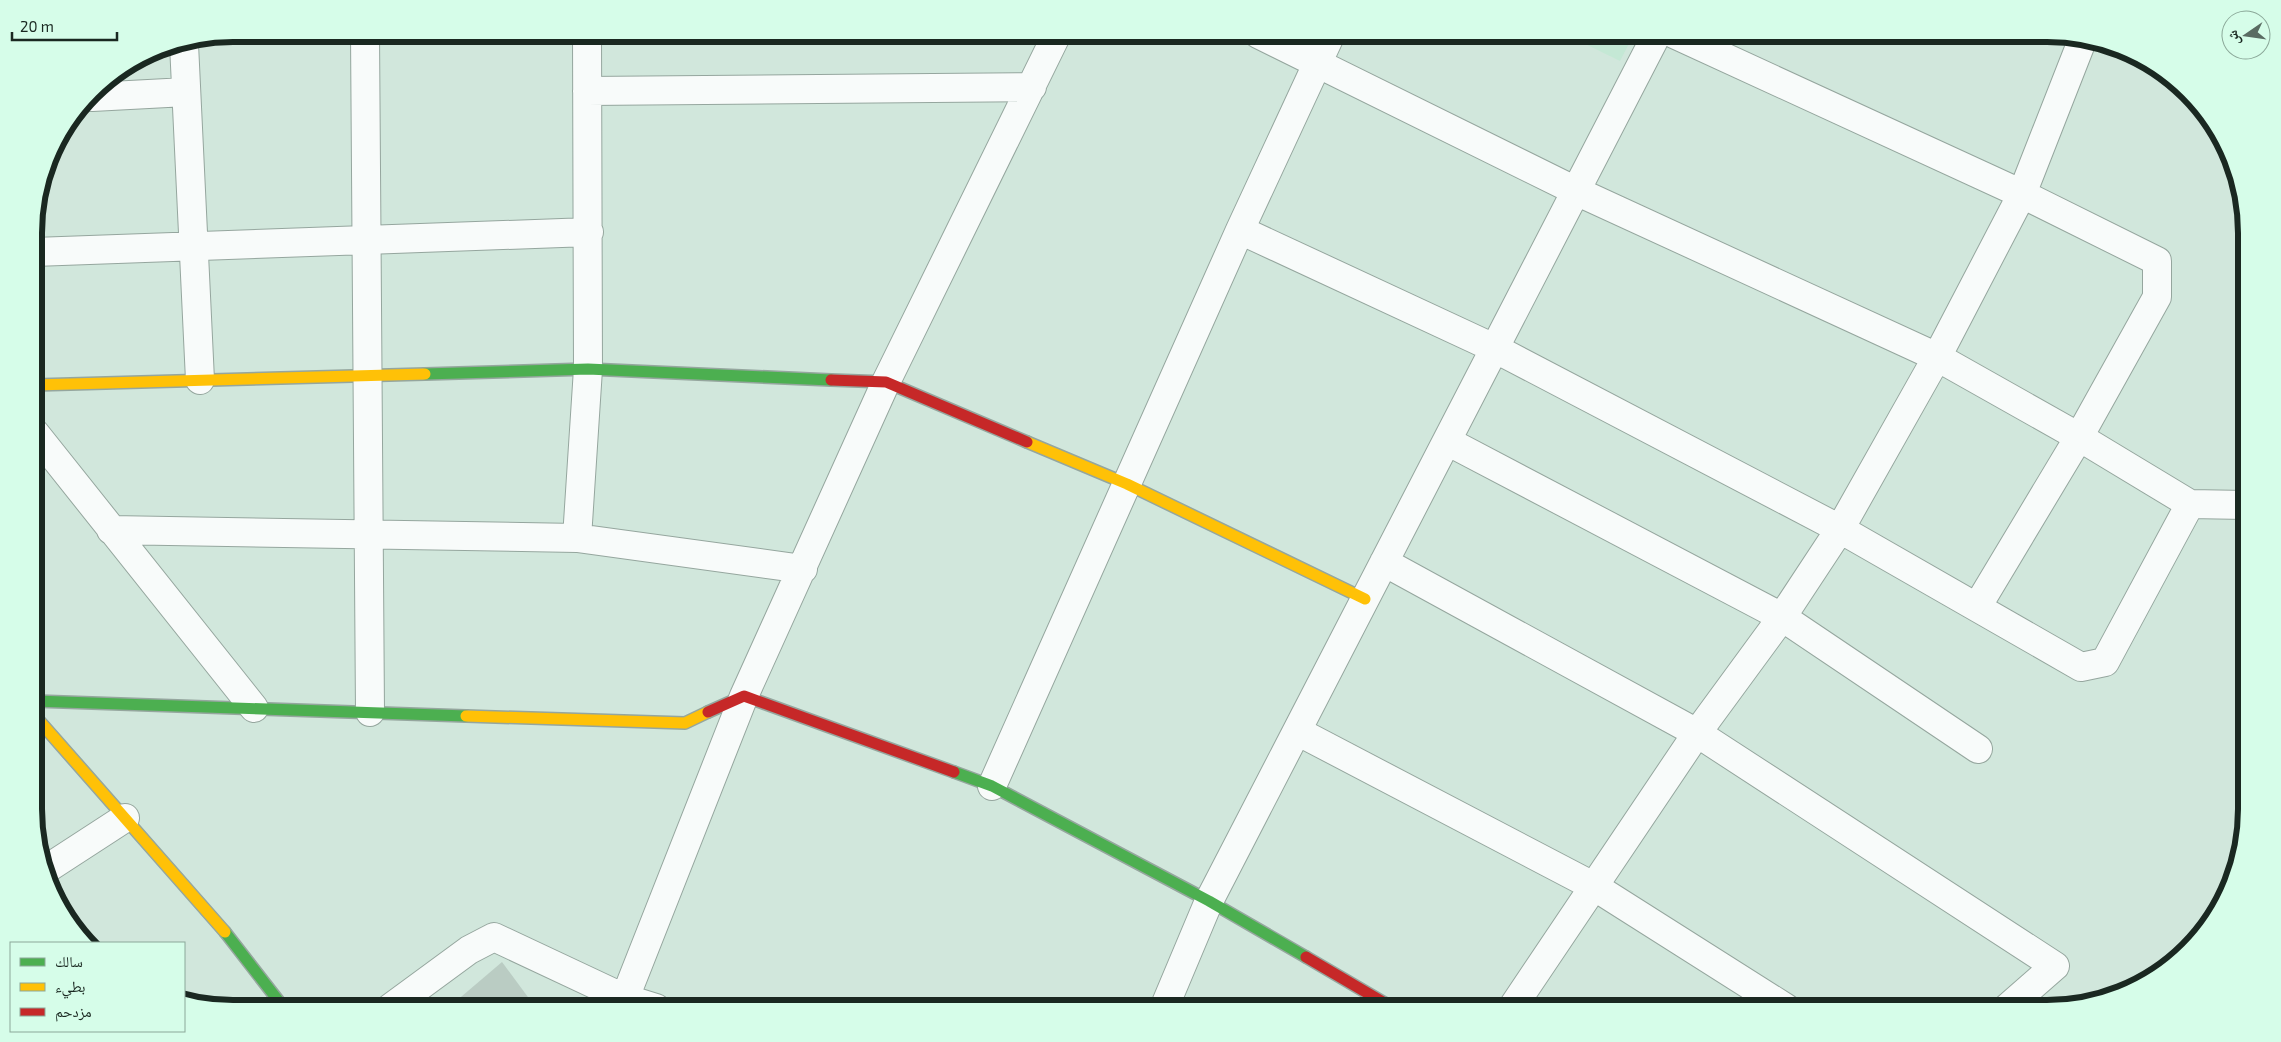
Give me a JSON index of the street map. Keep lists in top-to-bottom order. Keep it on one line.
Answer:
{"legend":["سالك","بطيء","مزدحم"],"scale_bar":"20 m","north":"left"}
